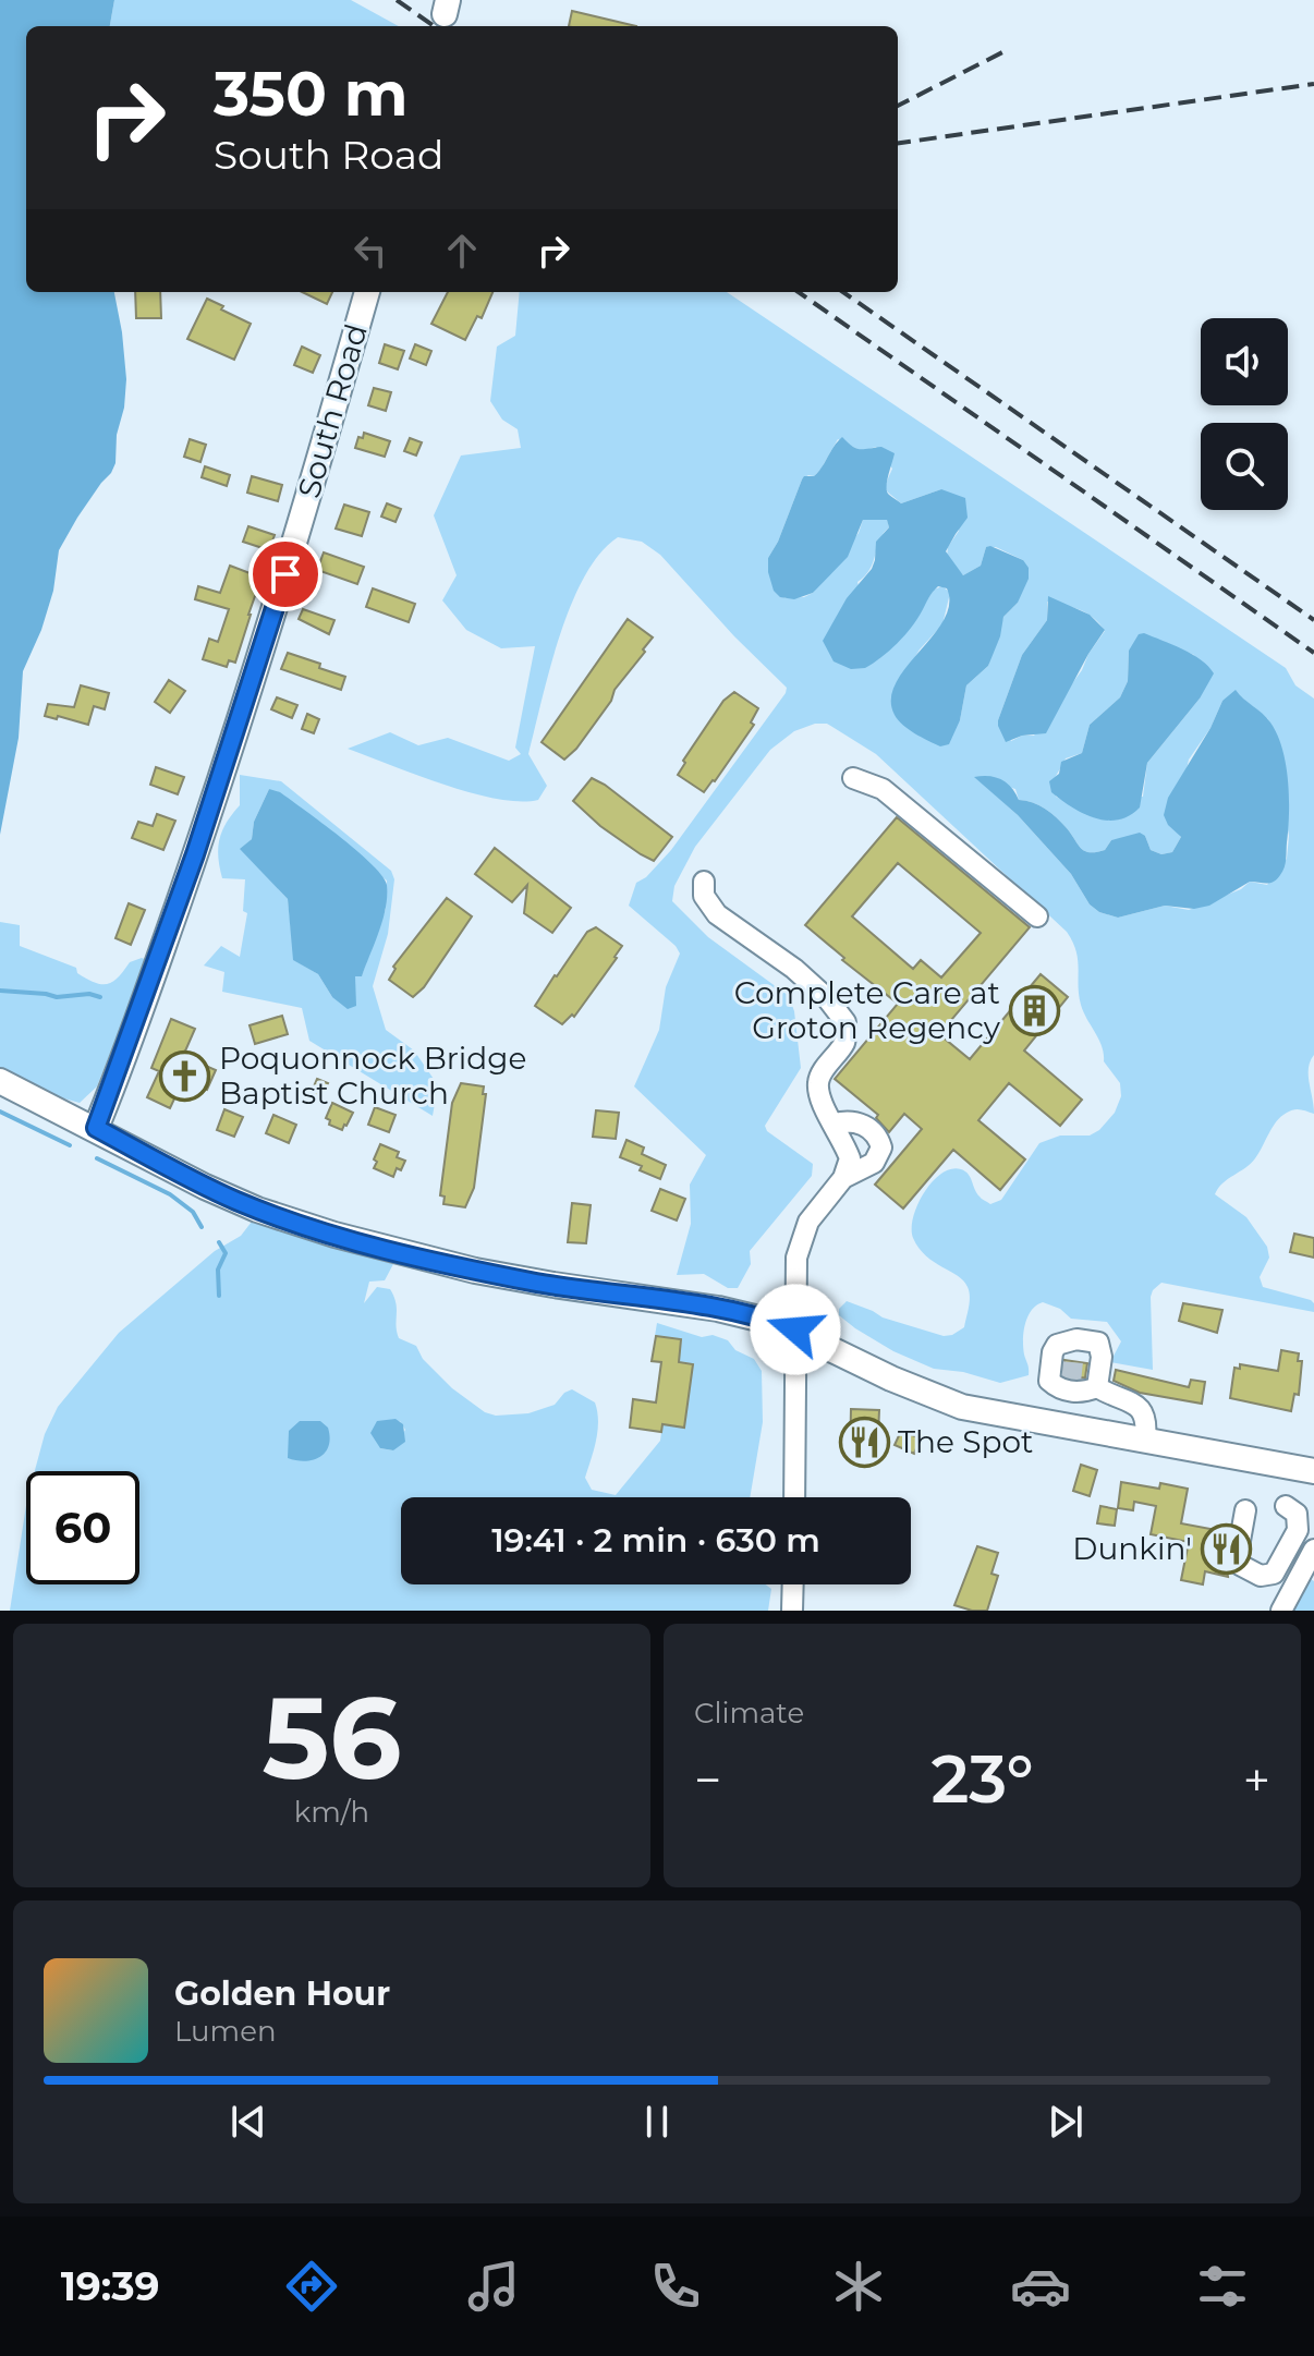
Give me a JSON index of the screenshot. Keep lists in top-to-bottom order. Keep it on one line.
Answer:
{"streets":{"main road":["South Road"]},"places":{"building":["Complete Care at Groton Regency"],"church":["Poquonnock Bridge Baptist Church"],"restaurant":["The Spot","Dunkin'"]},"page":{"turn":["350 m","South Road"],"limit":"60","trip":"19:41 · 2 min · 630 m","tile":[["56","km/h"],"Climate"],"heat":["−","23°","+"],"song":["Golden Hour","Lumen"],"tabs":"19:39"}}
